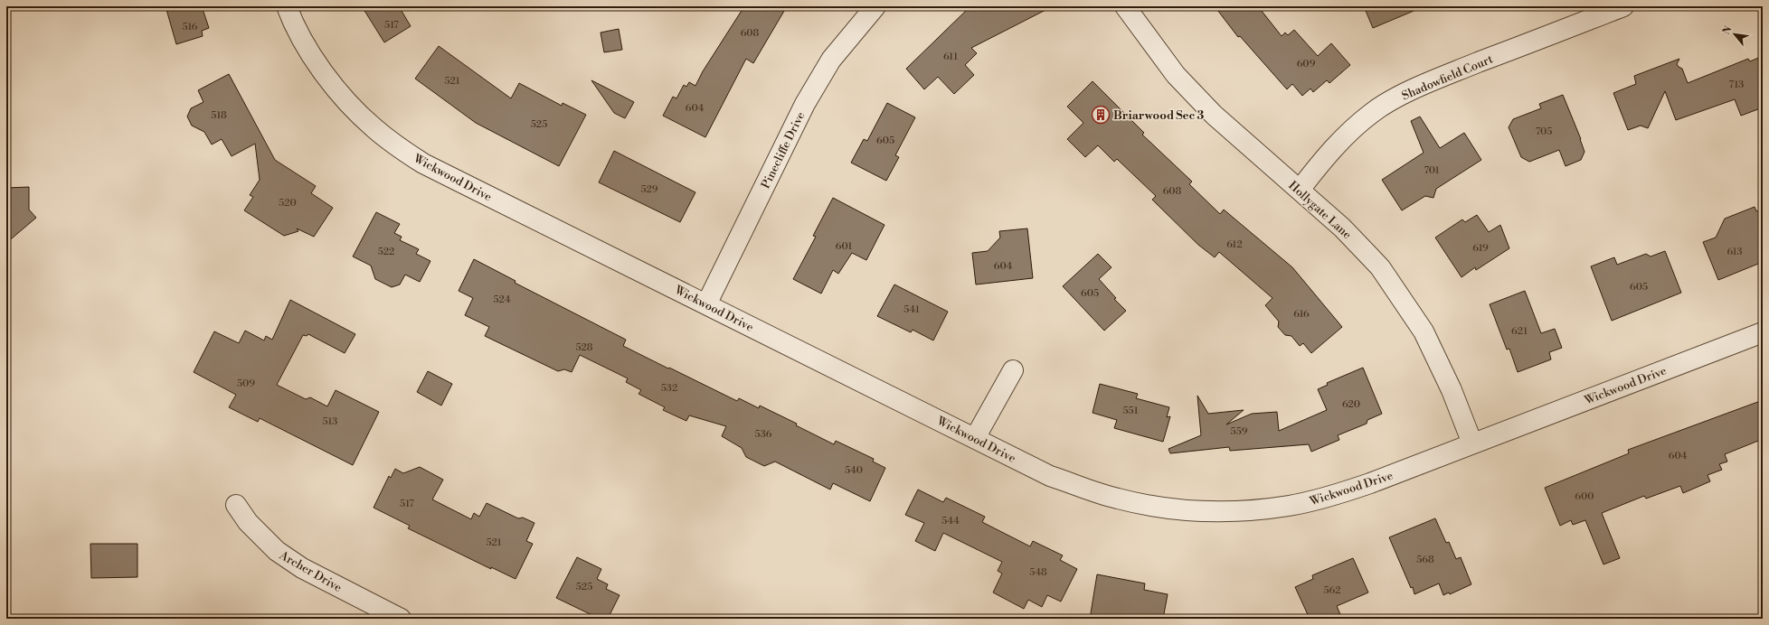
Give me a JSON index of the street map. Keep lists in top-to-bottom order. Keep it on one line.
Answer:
{"streets":{"street":["Shadowfield Court","Pinecliffe Drive","Wickwood Drive","Hollygate Lane","Archer Drive"]},"crossings":[["Shadowfield Court","Hollygate Lane"],["Pinecliffe Drive","Wickwood Drive"],["Wickwood Drive","Hollygate Lane"]],"places":{"building":["Briarwood Sec 3"]},"house_numbers":["517","516","608","611","609","521","713","604","518","525","705","605","701","529","608","520","612","601","619","522","613","604","605","605","524","541","616","621","528","509","532","620","551","513","559","536","604","540","600","517","544","521","568","548","525","562"],"north":"top left"}
